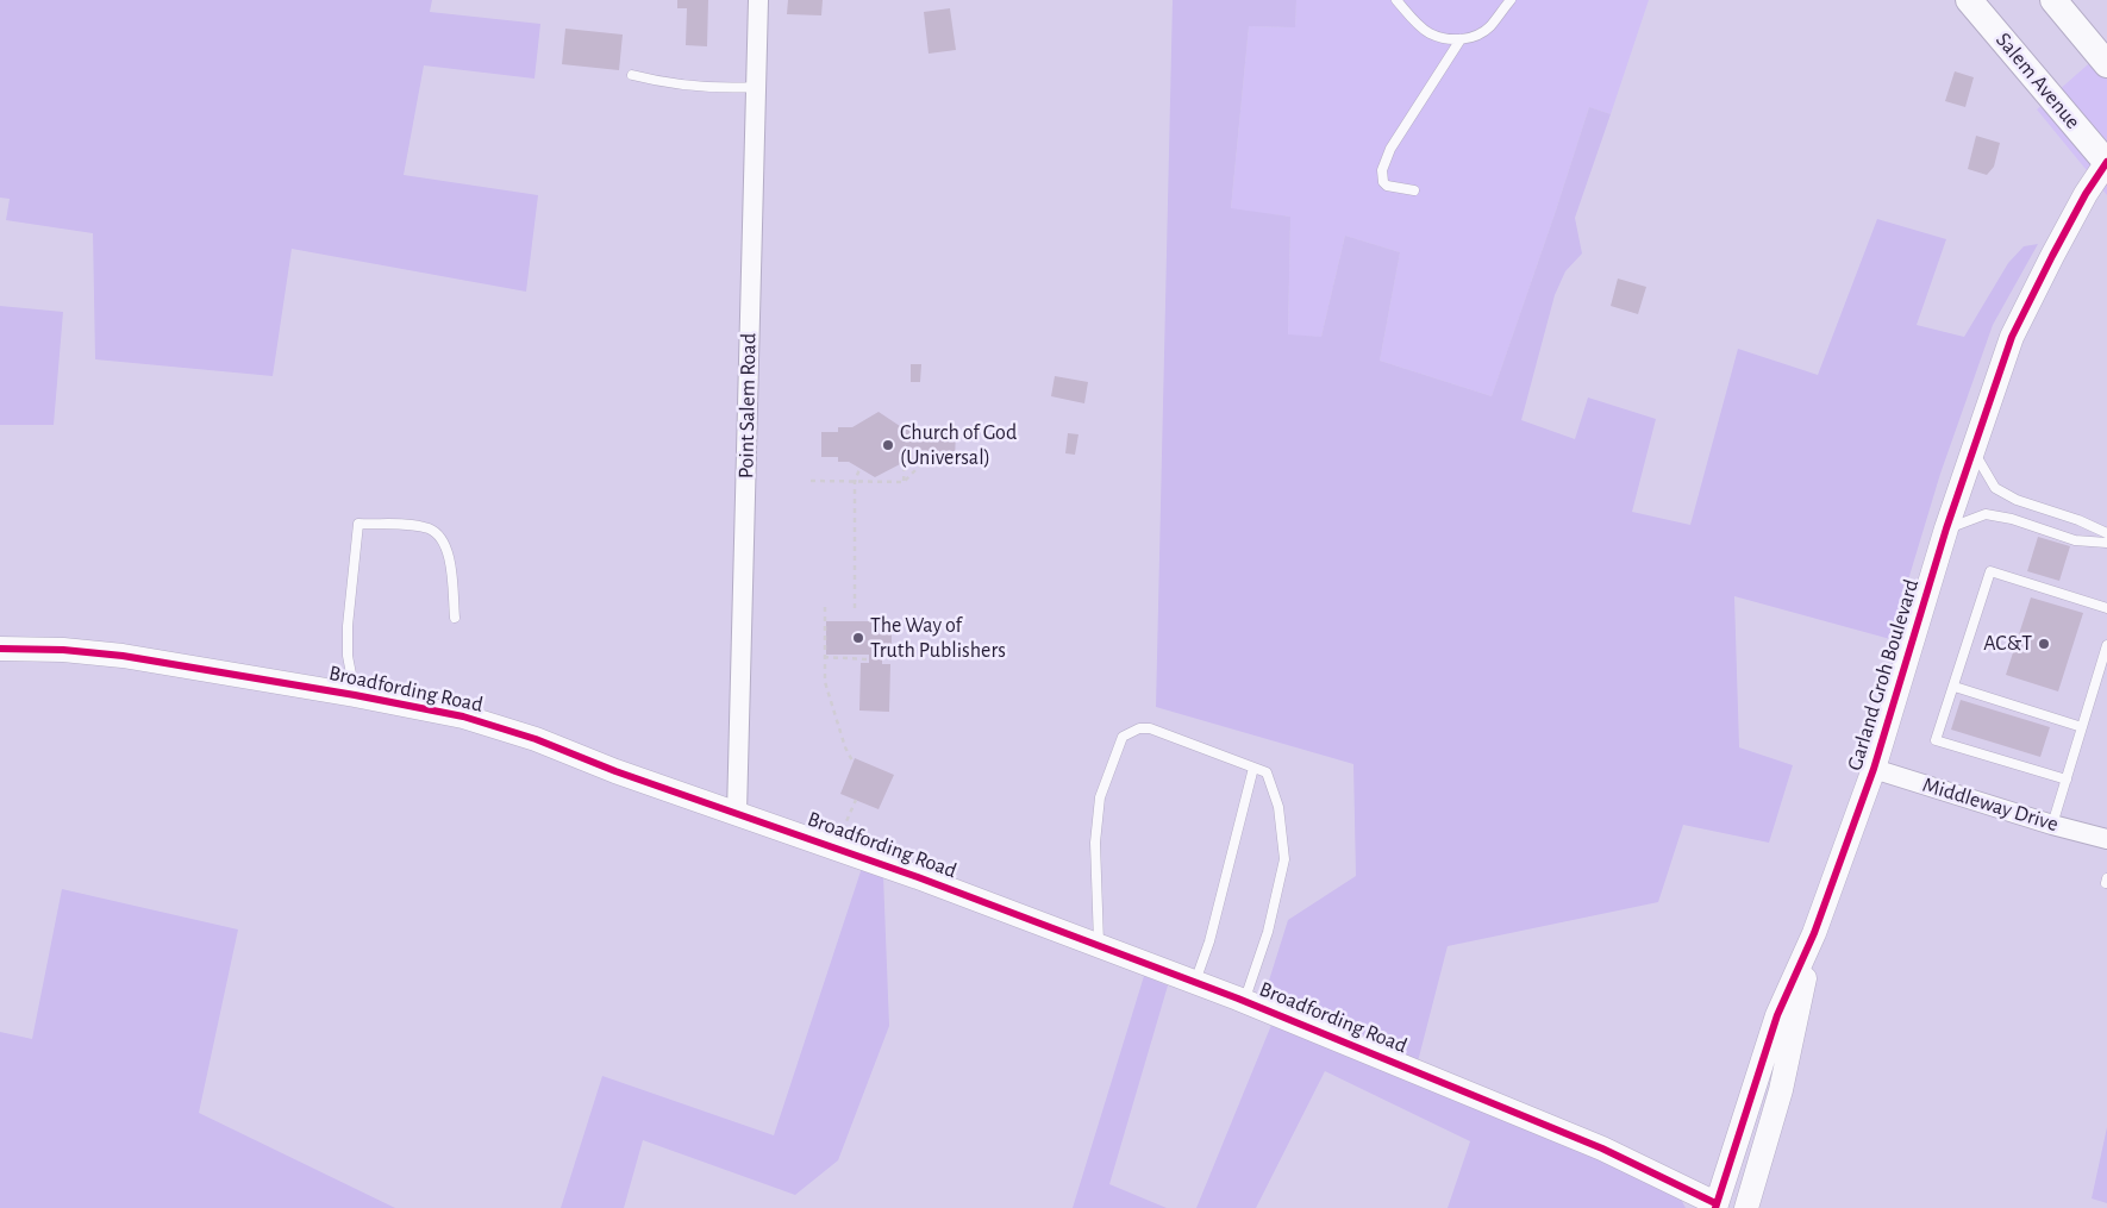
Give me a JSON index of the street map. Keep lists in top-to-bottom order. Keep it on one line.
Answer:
{"streets":{"main road":["Salem Avenue"],"street":["Point Salem Road","Garland Groh Boulevard","Broadfording Road","Middleway Drive"]},"crossings":[["Salem Avenue","Garland Groh Boulevard"],["Point Salem Road","Broadfording Road"],["Garland Groh Boulevard","Broadfording Road"],["Garland Groh Boulevard","Middleway Drive"]],"places":["Church of God (Universal)","The Way of Truth Publishers","AC&T"]}
